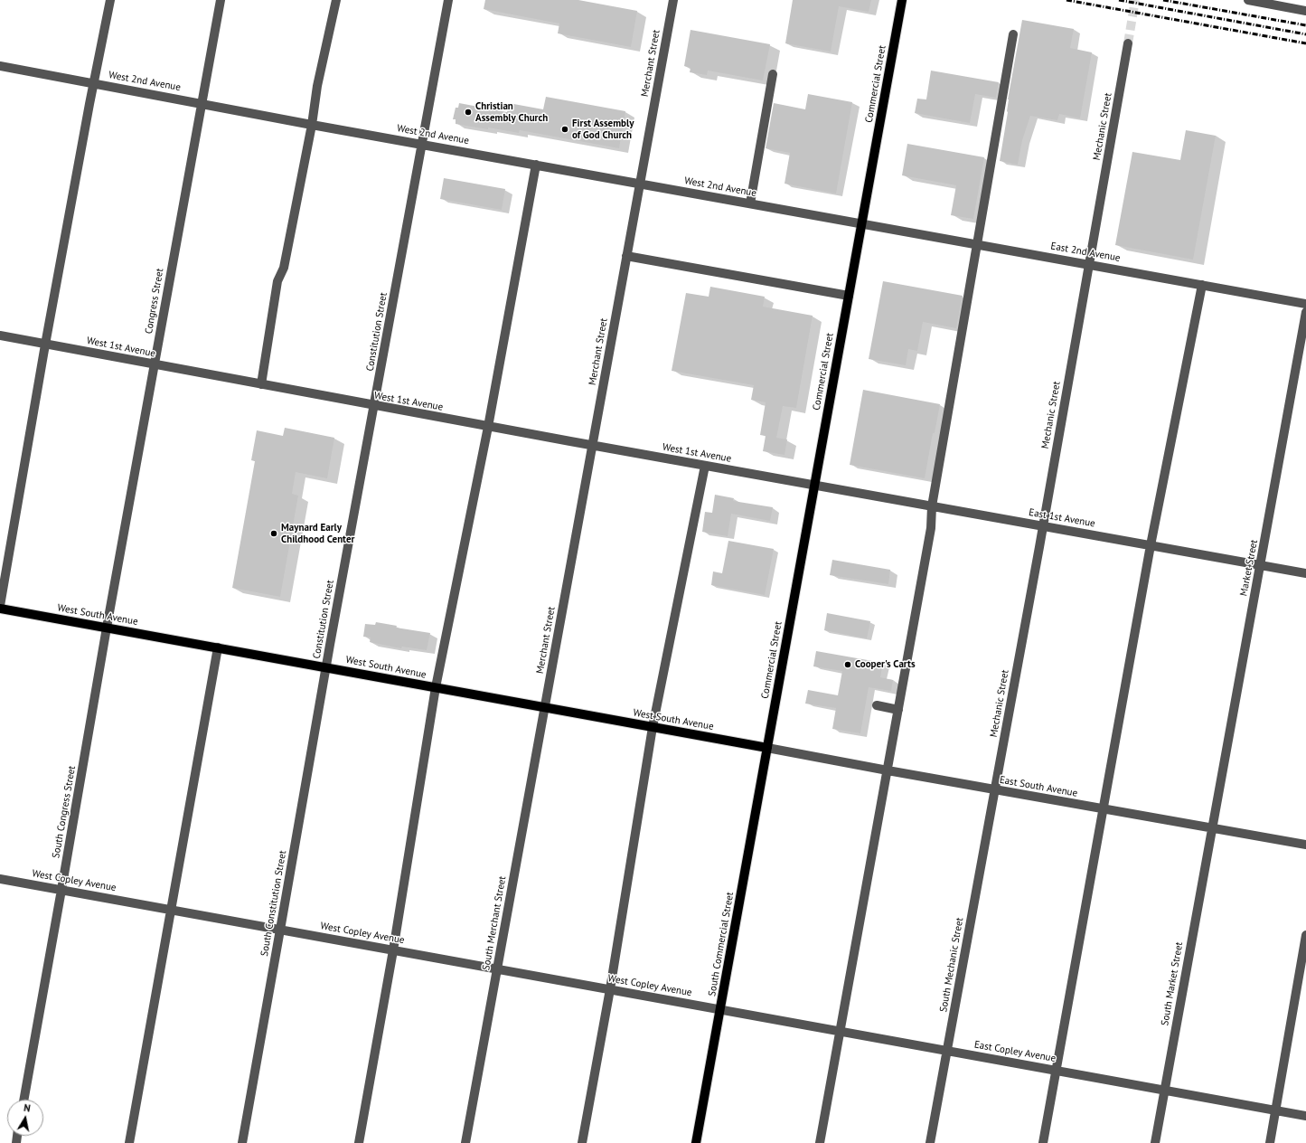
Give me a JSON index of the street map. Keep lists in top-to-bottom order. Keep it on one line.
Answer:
{"streets":{"main road":["Commercial Street","West South Avenue","South Commercial Street"],"street":["Merchant Street","West 2nd Avenue","Mechanic Street","East 2nd Avenue","Congress Street","Constitution Street","West 1st Avenue","East 1st Avenue","Market Street","East South Avenue","South Congress Street","West Copley Avenue","South Constitution Street","South Merchant Street","South Mechanic Street","South Market Street","East Copley Avenue"]},"crossings":[["Merchant Street","West 2nd Avenue"],["Merchant Street","West 1st Avenue"],["Merchant Street","West South Avenue"],["Merchant Street","South Merchant Street"],["West 2nd Avenue","Commercial Street"],["West 2nd Avenue","East 2nd Avenue"],["West 2nd Avenue","Congress Street"],["West 2nd Avenue","Constitution Street"],["Commercial Street","East 2nd Avenue"],["Commercial Street","West 1st Avenue"],["Commercial Street","East 1st Avenue"],["Commercial Street","West South Avenue"],["Commercial Street","East South Avenue"],["Commercial Street","South Commercial Street"],["Mechanic Street","East 2nd Avenue"],["Mechanic Street","East 1st Avenue"],["Mechanic Street","East South Avenue"],["Mechanic Street","South Mechanic Street"],["Congress Street","West 1st Avenue"],["Congress Street","West South Avenue"],["Congress Street","South Congress Street"],["Constitution Street","West 1st Avenue"],["Constitution Street","West South Avenue"],["Constitution Street","South Constitution Street"],["West 1st Avenue","East 1st Avenue"],["East 1st Avenue","Market Street"],["Market Street","East South Avenue"],["Market Street","South Market Street"],["West South Avenue","East South Avenue"],["West South Avenue","South Congress Street"],["West South Avenue","South Constitution Street"],["West South Avenue","South Merchant Street"],["West South Avenue","South Commercial Street"],["East South Avenue","South Commercial Street"],["East South Avenue","South Mechanic Street"],["East South Avenue","South Market Street"],["South Congress Street","West Copley Avenue"],["West Copley Avenue","South Constitution Street"],["West Copley Avenue","South Merchant Street"],["West Copley Avenue","South Commercial Street"],["West Copley Avenue","East Copley Avenue"],["South Commercial Street","East Copley Avenue"],["South Mechanic Street","East Copley Avenue"],["South Market Street","East Copley Avenue"]],"places":["Christian Assembly Church","First Assembly of God Church","Maynard Early Childhood Center","Cooper's Carts"],"north":"top"}
